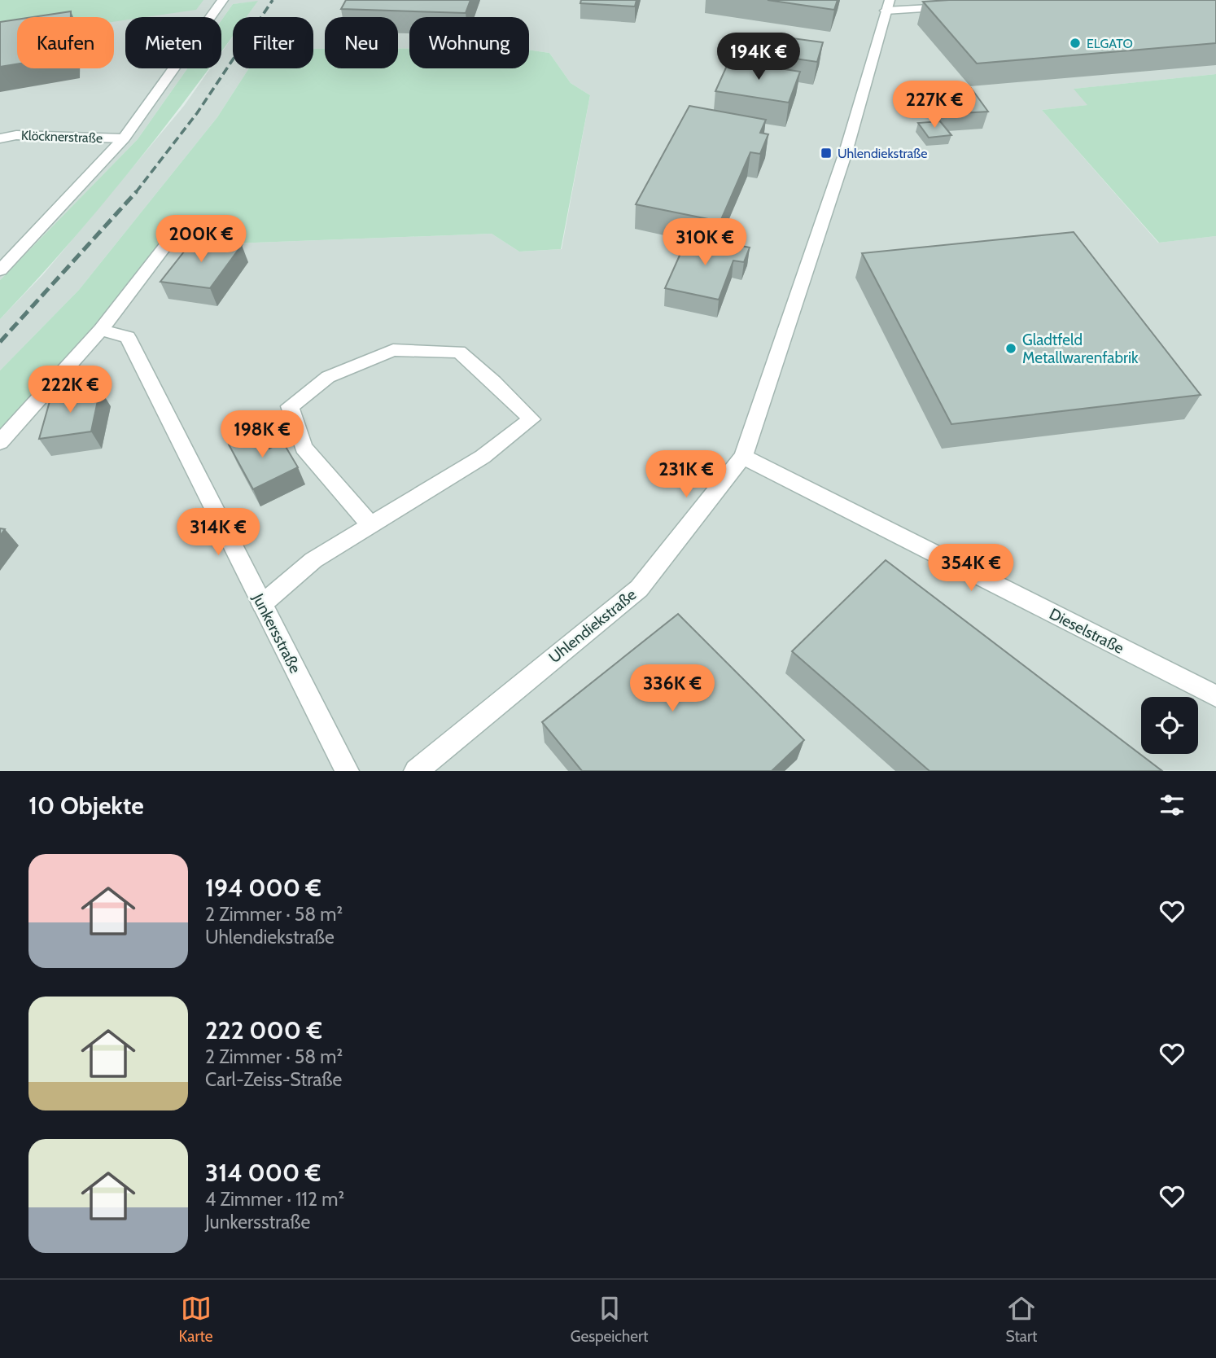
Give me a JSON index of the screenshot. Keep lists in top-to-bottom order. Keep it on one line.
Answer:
{"streets":{"street":["Klöcknerstraße","Uhlendiekstraße","Dieselstraße","Junkersstraße"]},"crossings":[["Uhlendiekstraße","Dieselstraße"]],"places":{"other":["ELGATO","Gladtfeld Metallwarenfabrik"],"transit":["Uhlendiekstraße"]},"page":{"chip":["Kaufen","Mieten","Filter","Neu","Wohnung"],"price":["194K €","227K €","200K €","310K €","222K €","198K €","231K €","314K €","354K €","336K €"],"heading":"10 Objekte","list":[{"name":"194 000 €","note":"2 Zimmer · 58 m² · Uhlendiekstraße"},{"name":"222 000 €","note":"2 Zimmer · 58 m² · Carl-Zeiss-Straße"},{"name":"314 000 €","note":"4 Zimmer · 112 m² · Junkersstraße"}],"tabs":["Karte","Gespeichert","Start"]}}
